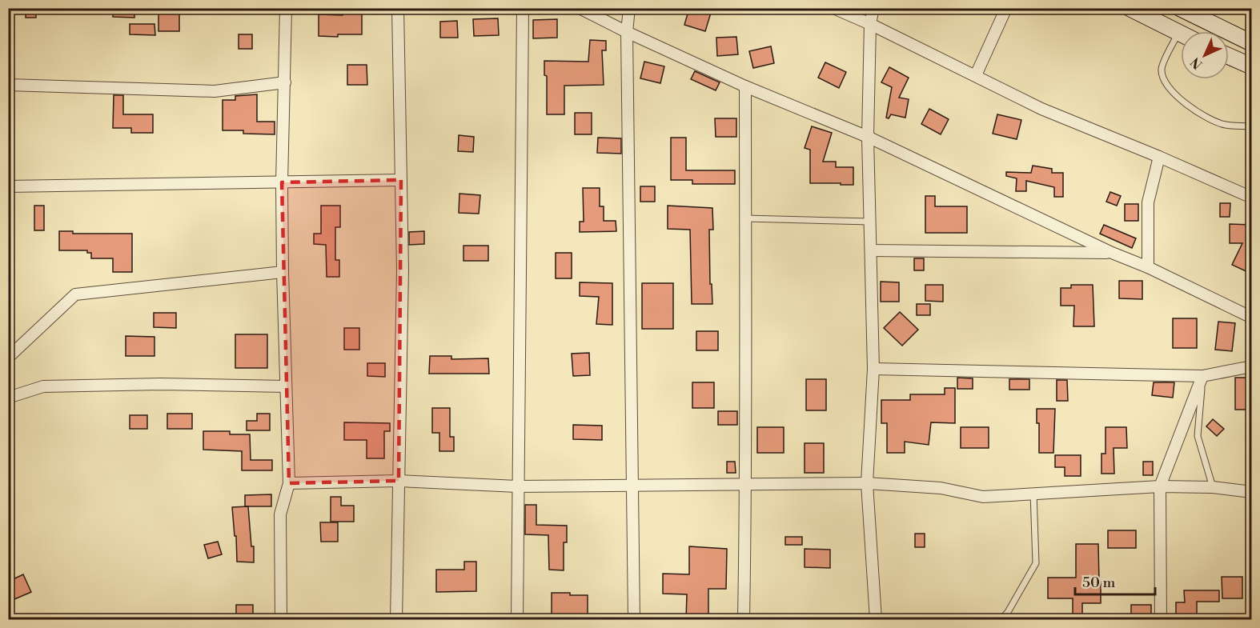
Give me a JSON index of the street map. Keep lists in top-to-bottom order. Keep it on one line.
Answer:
{"scale_bar":"50 m","north":"bottom left"}
